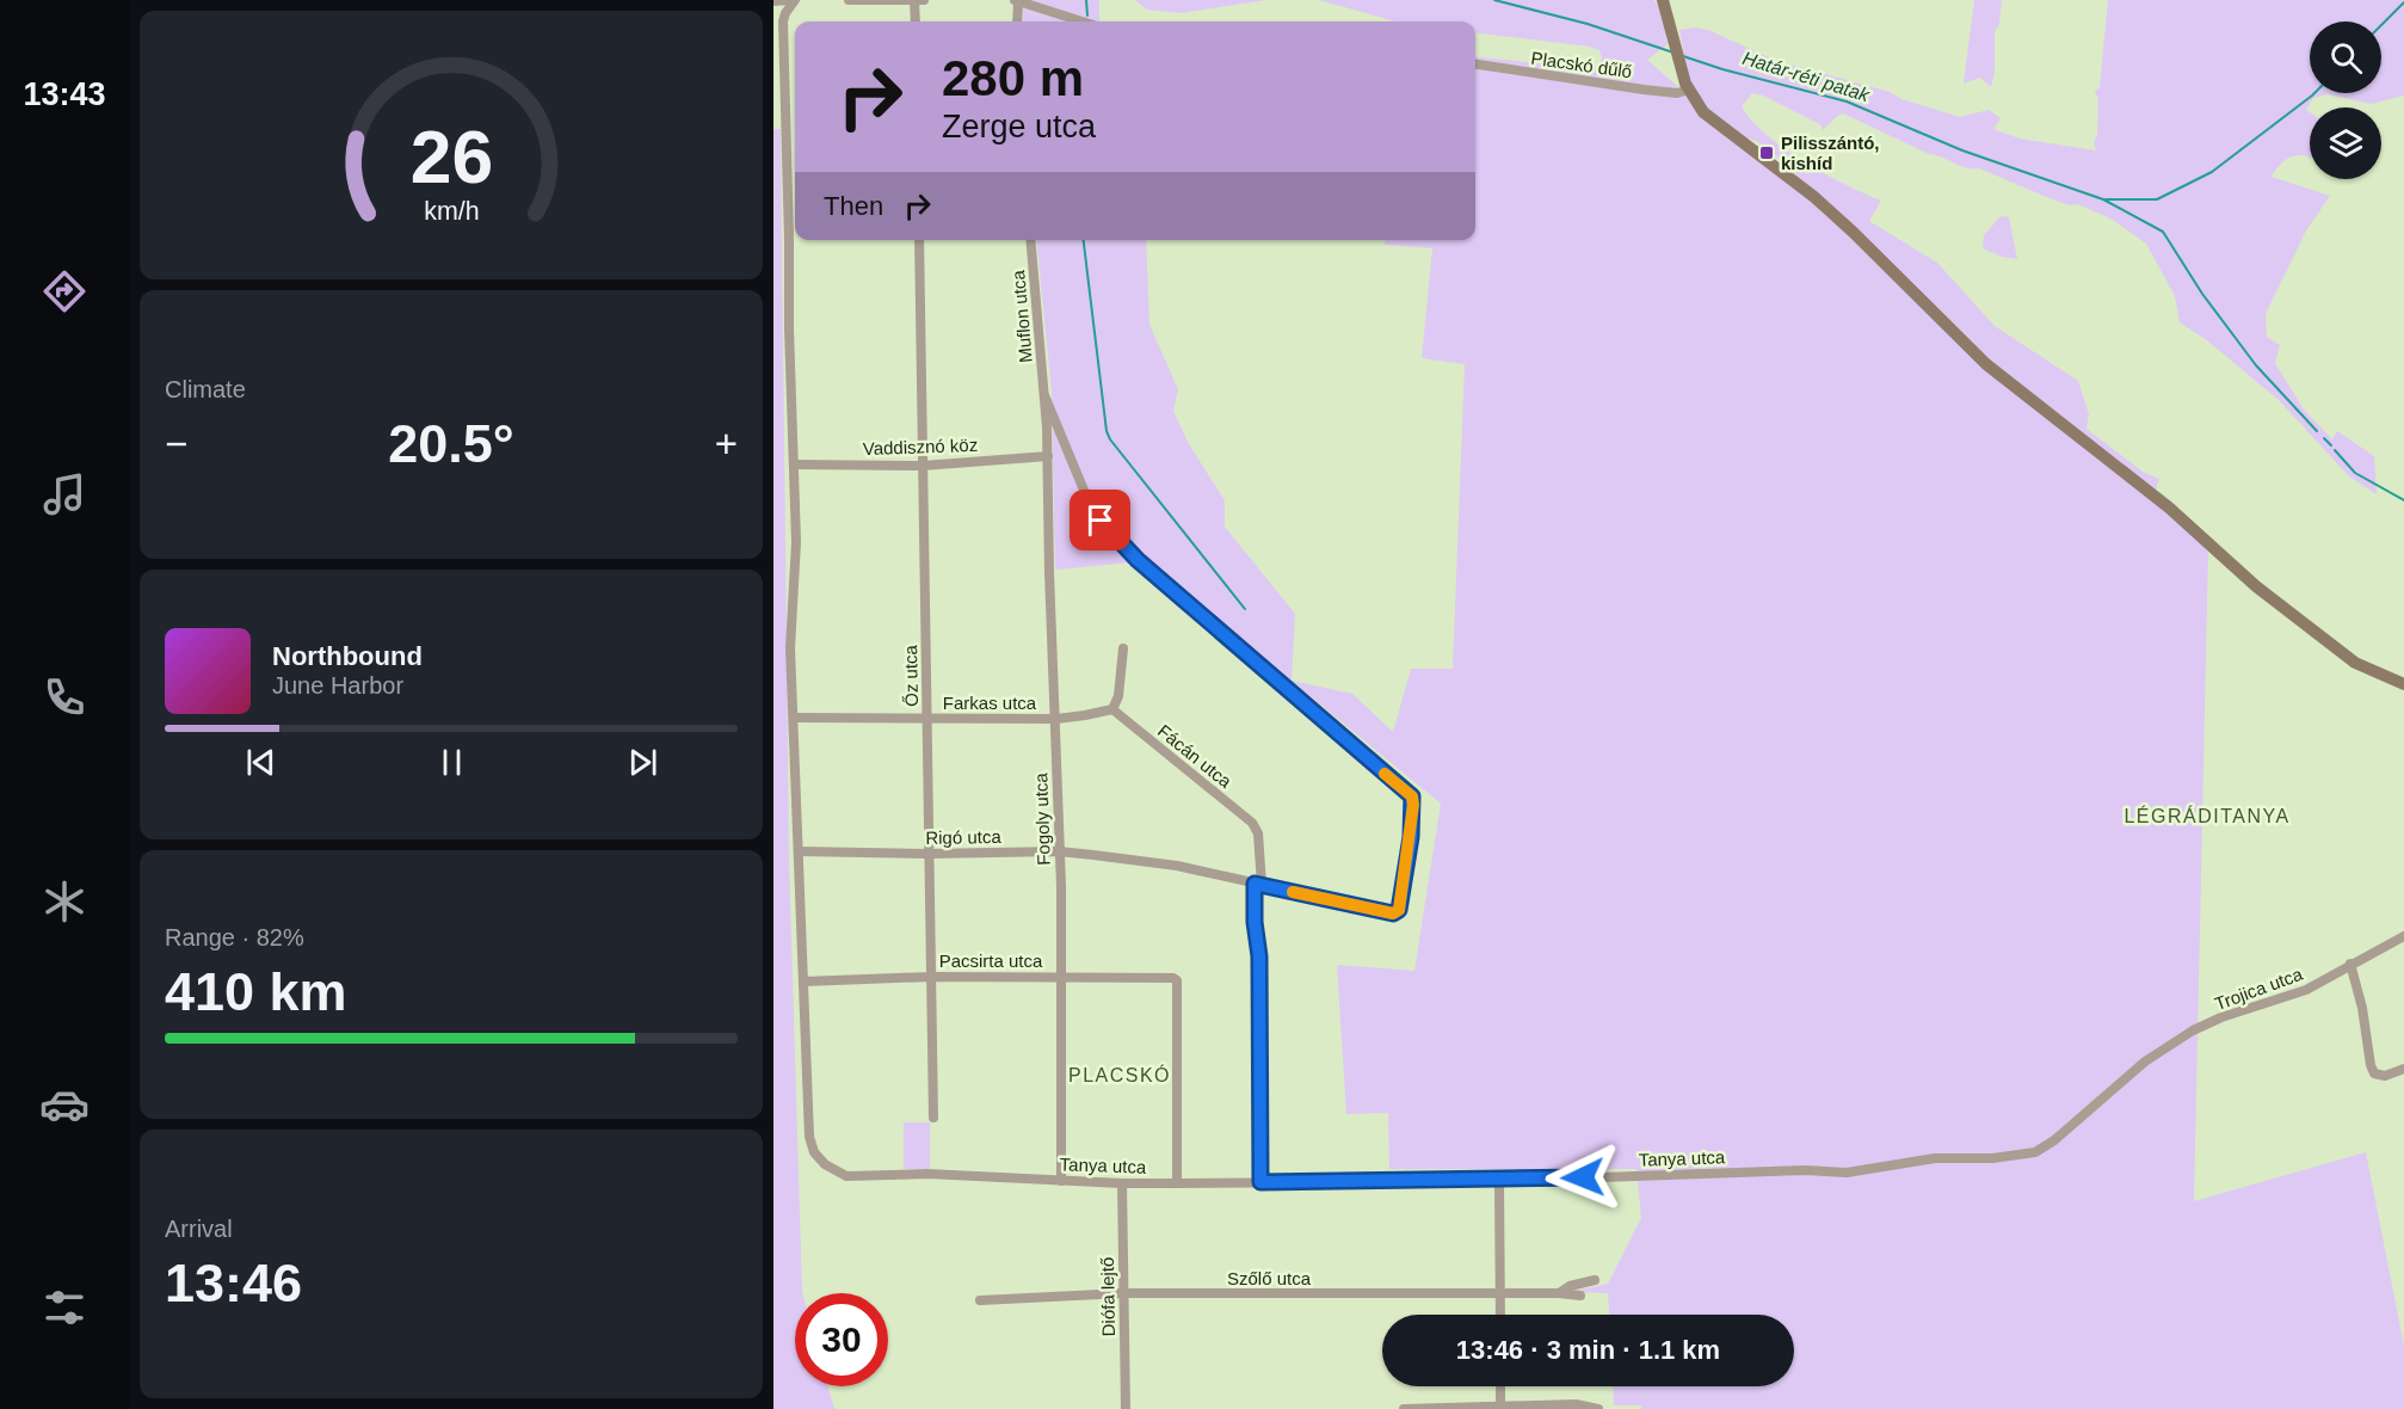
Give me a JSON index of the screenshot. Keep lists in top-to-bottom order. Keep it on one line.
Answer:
{"streets":{"street":["Placskó dűlő","Muflon utca","Vaddisznó köz","Őz utca","Farkas utca","Fácán utca","Fogoly utca","Rigó utca","Pacsirta utca","Trojica utca","Tanya utca","Szőlő utca","Diófa lejtő"]},"crossings":[["Muflon utca","Vaddisznó köz"],["Muflon utca","Fogoly utca"],["Muflon utca","Rigó utca"],["Vaddisznó köz","Őz utca"],["Vaddisznó köz","Fogoly utca"],["Őz utca","Farkas utca"],["Őz utca","Rigó utca"],["Őz utca","Pacsirta utca"],["Farkas utca","Fogoly utca"],["Fácán utca","Rigó utca"],["Fácán utca","Tanya utca"],["Fogoly utca","Rigó utca"],["Fogoly utca","Pacsirta utca"],["Fogoly utca","Tanya utca"],["Pacsirta utca","Tanya utca"],["Trojica utca","Tanya utca"],["Tanya utca","Diófa lejtő"],["Szőlő utca","Diófa lejtő"]],"districts":["LÉGRÁDITANYA","PLACSKÓ"],"water":["Határ-réti patak"],"places":{"transit":["Pilisszántó, kishíd"]},"page":{"tabs":"13:43","turn":["280 m","Zerge utca"],"then":"Then","tile":["Climate",["Range · 82%","410 km"],["Arrival","13:46"]],"heat":["−","20.5°","+"],"song":["Northbound","June Harbor"],"limit":"30","trip":"13:46 · 3 min · 1.1 km","gauge":["26","km/h"]}}
